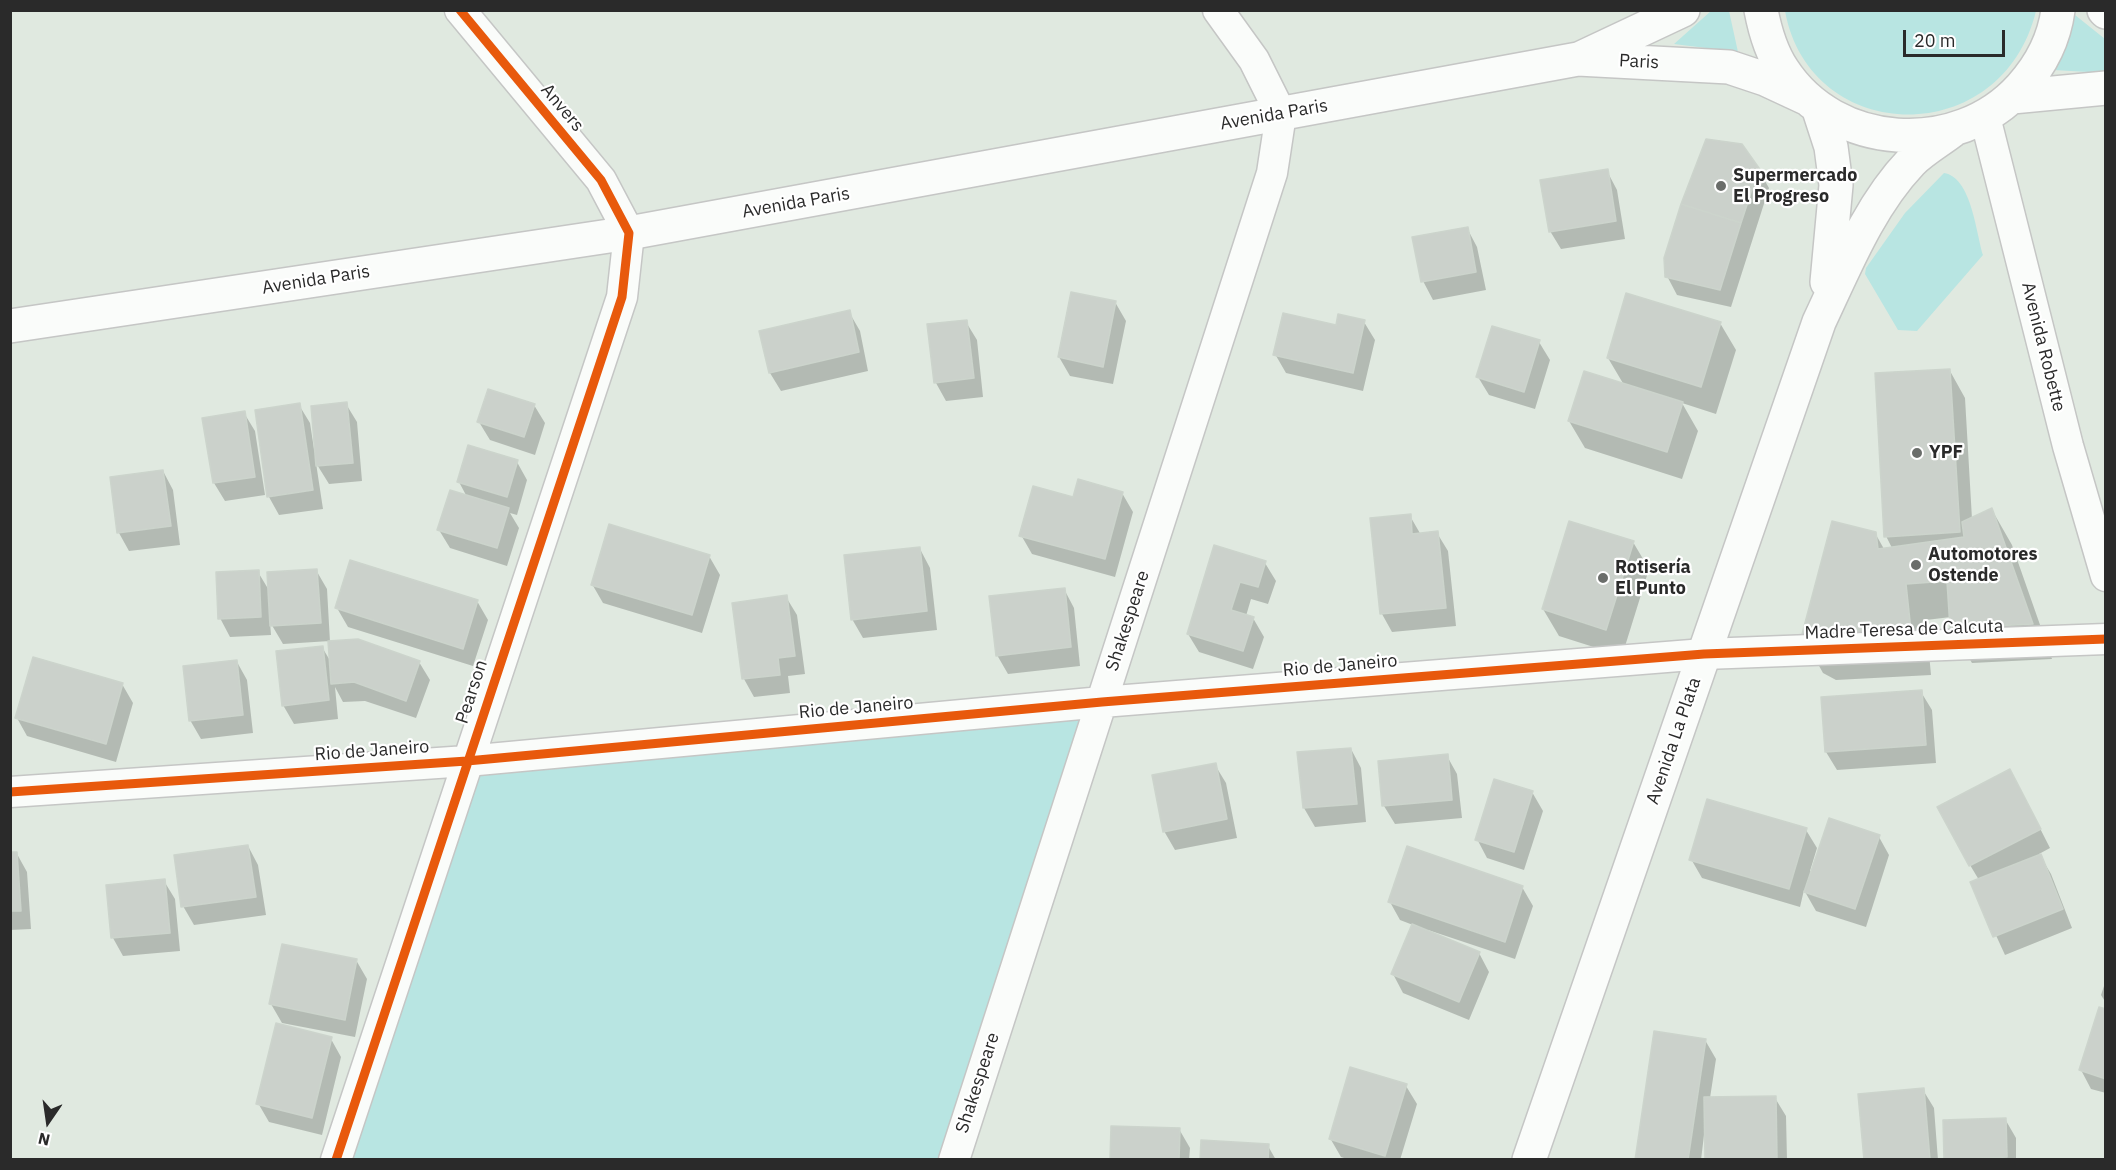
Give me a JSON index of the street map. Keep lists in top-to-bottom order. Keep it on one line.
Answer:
{"streets":{"main road":["Paris","Avenida Paris","Avenida La Plata"],"street":["Anvers","Avenida Robette","Shakespeare","Madre Teresa de Calcuta","Rio de Janeiro","Pearson"]},"crossings":[["Paris","Avenida Paris"],["Paris","Avenida La Plata"],["Anvers","Avenida Paris"],["Anvers","Pearson"],["Avenida Paris","Shakespeare"],["Avenida Paris","Pearson"],["Shakespeare","Rio de Janeiro"],["Madre Teresa de Calcuta","Rio de Janeiro"],["Madre Teresa de Calcuta","Avenida La Plata"],["Rio de Janeiro","Pearson"],["Rio de Janeiro","Avenida La Plata"]],"places":["Supermercado El Progreso","YPF","Automotores Ostende","Rotisería El Punto"],"scale_bar":"20 m","north":"bottom"}
